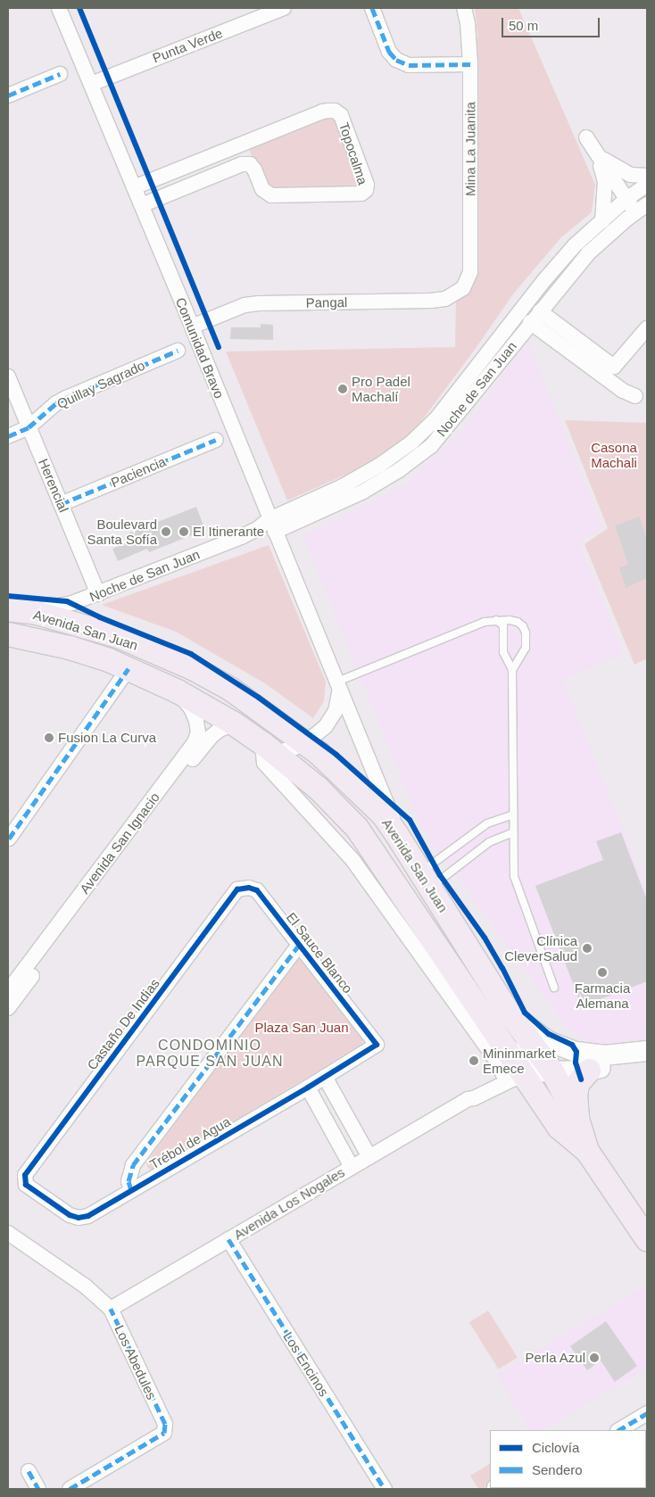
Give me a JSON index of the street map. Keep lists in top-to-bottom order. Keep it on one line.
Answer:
{"streets":{"main road":["Avenida San Juan"],"street":["Punta Verde","Mina La Juanita","Topocalma","Pangal","Comunidad Bravo","Quillay Sagrado","Noche de San Juan","Paciencia","Herencial","Avenida San Ignacio","El Sauce Blanco","Castaño De Indias","Trébol de Agua","Avenida Los Nogales","Los Abedules","Los Encinos"]},"crossings":[["Punta Verde","Comunidad Bravo"],["Mina La Juanita","Pangal"],["Topocalma","Comunidad Bravo"],["Pangal","Comunidad Bravo"],["Comunidad Bravo","Noche de San Juan"],["Comunidad Bravo","Avenida San Juan"],["Quillay Sagrado","Herencial"],["Noche de San Juan","Herencial"],["Noche de San Juan","Avenida San Juan"],["Paciencia","Herencial"],["Avenida San Juan","Avenida San Ignacio"],["Avenida San Juan","Avenida Los Nogales"],["El Sauce Blanco","Castaño De Indias"],["El Sauce Blanco","Trébol de Agua"],["Castaño De Indias","Trébol de Agua"],["Avenida Los Nogales","Los Abedules"],["Avenida Los Nogales","Los Encinos"]],"districts":["CONDOMINIO PARQUE SAN JUAN"],"parks":["Casona Machali","Plaza San Juan"],"places":["Pro Padel Machalí","Boulevard Santa Sofía","El Itinerante","Fusion La Curva","Clínica CleverSalud","Farmacia Alemana","Mininmarket Emece","Perla Azul"],"legend":["Ciclovía","Sendero"],"scale_bar":"50 m"}
